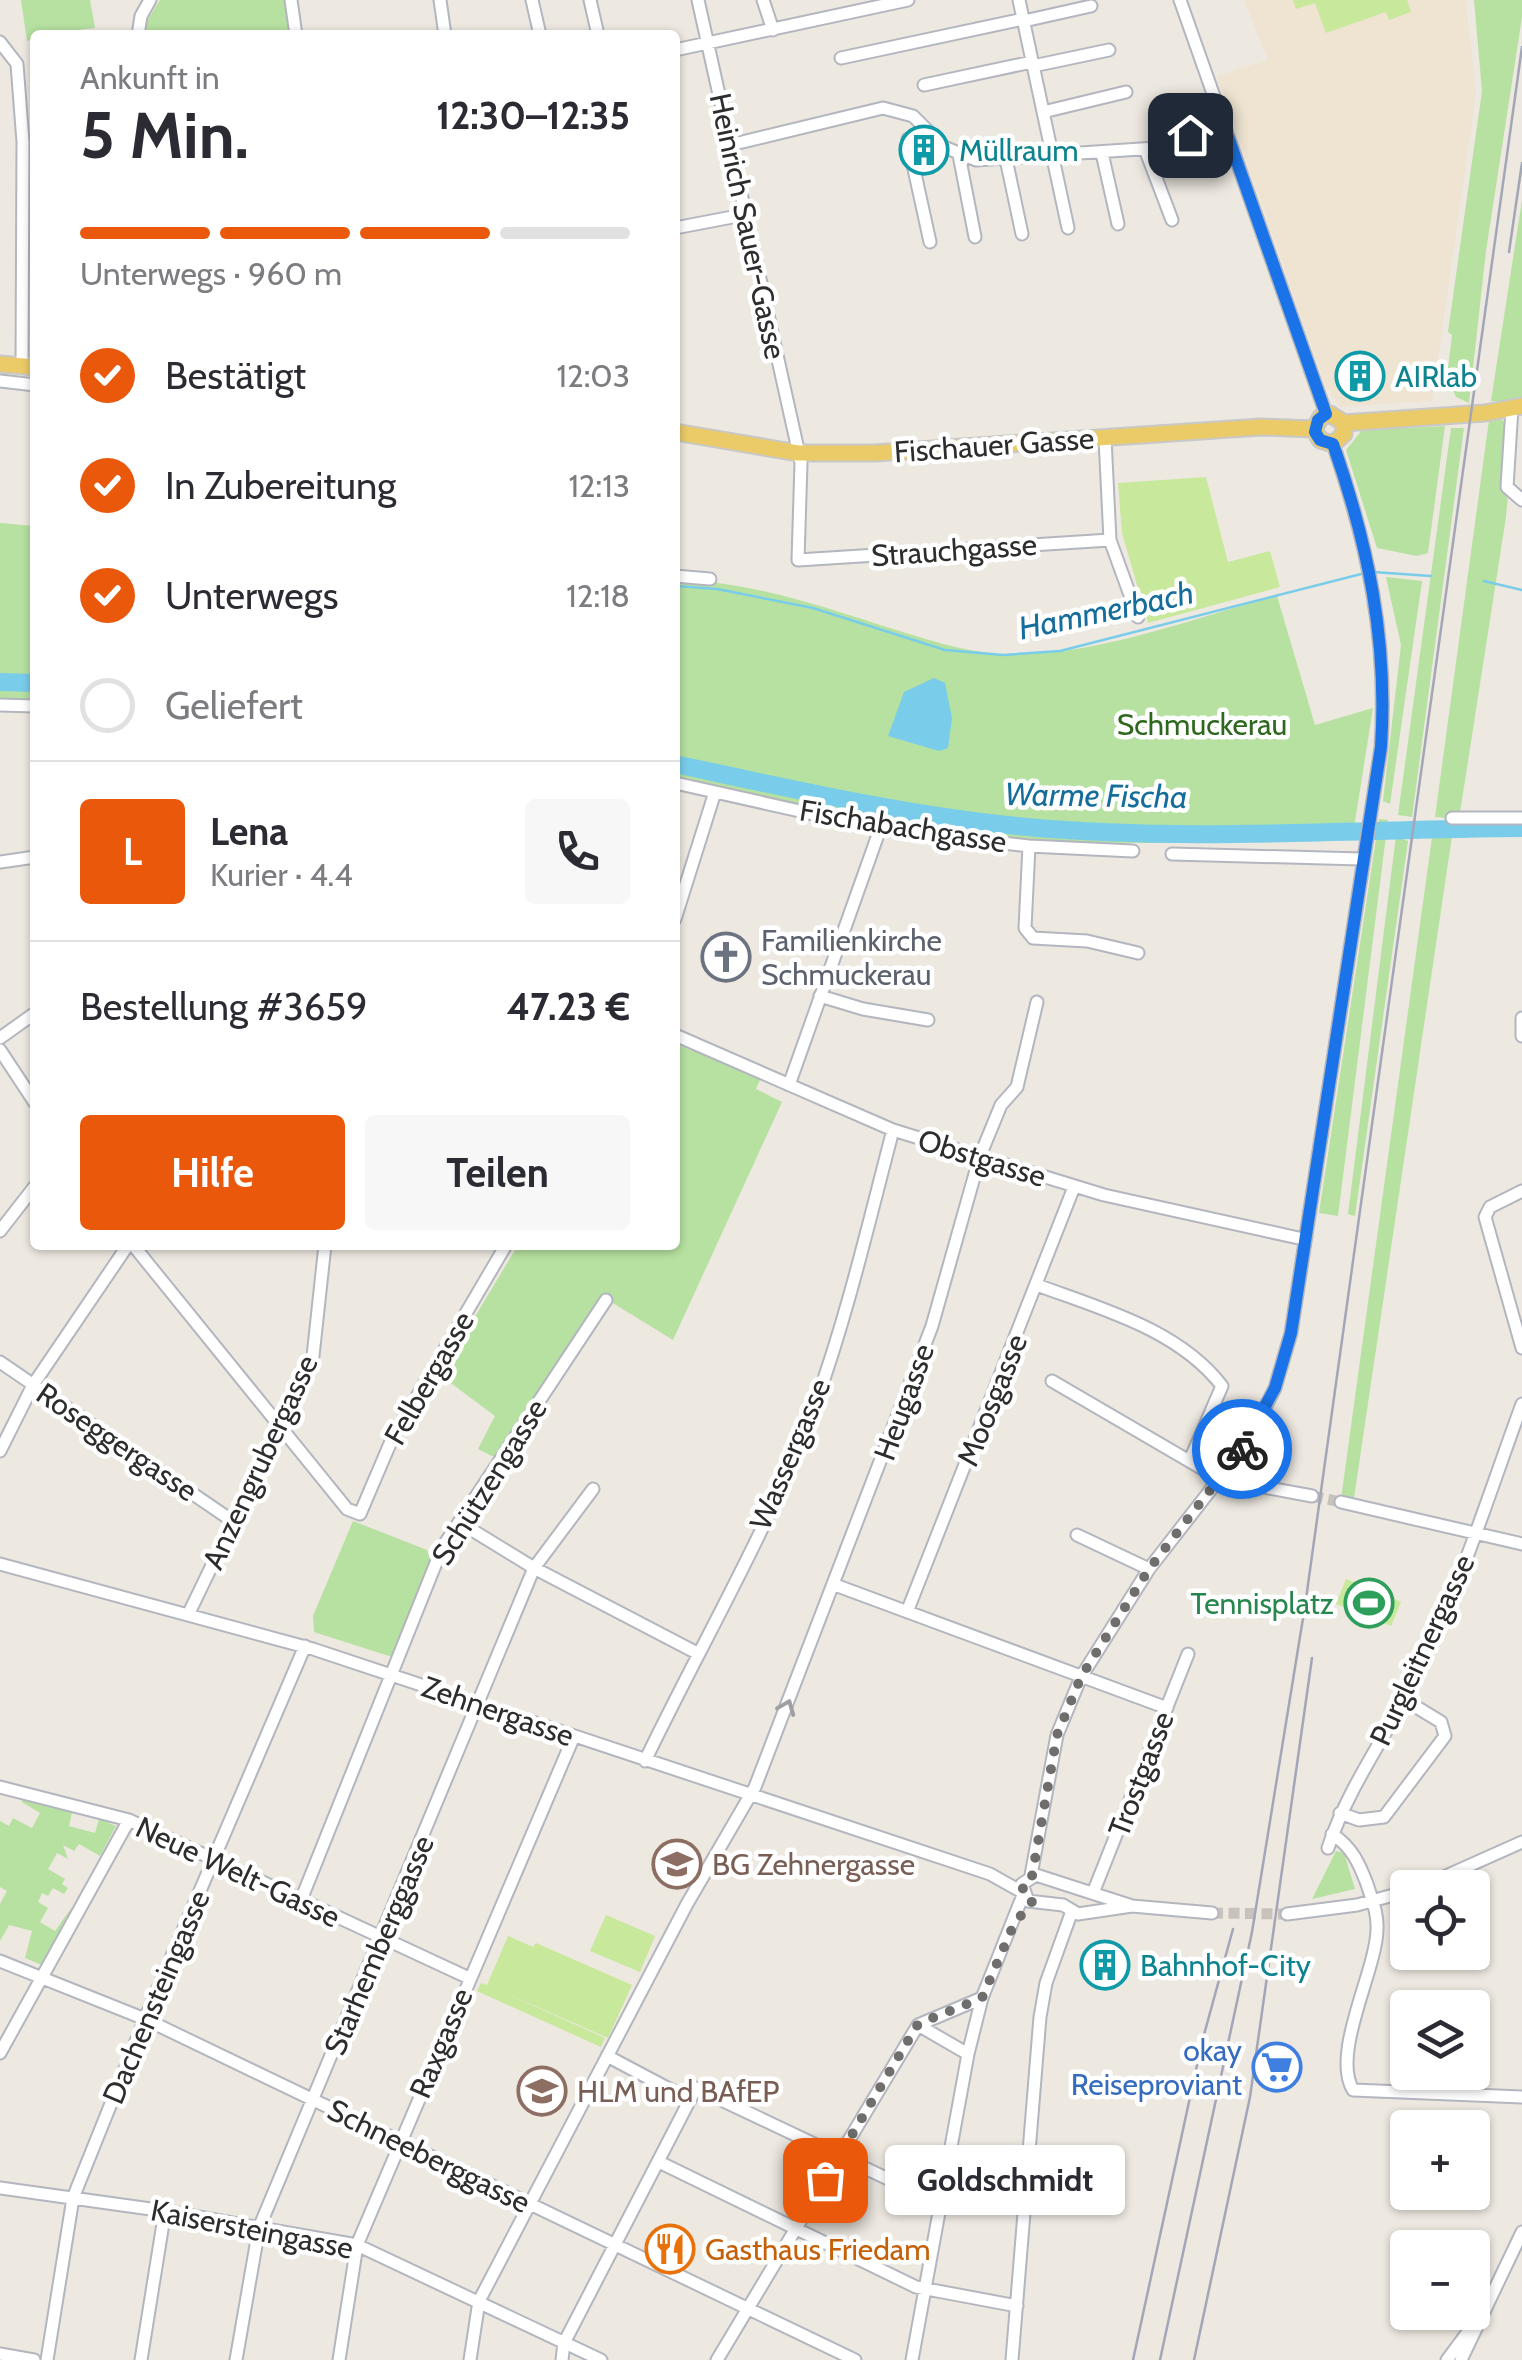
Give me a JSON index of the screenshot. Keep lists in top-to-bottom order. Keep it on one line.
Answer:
{"streets":{"main road":["Fischauer Gasse"],"street":["Heinrich Sauer-Gasse","Strauchgasse","Fischabachgasse","Obstgasse","Felbergasse","Moosgasse","Heugasse","Roseggergasse","Wassergasse","Anzengrubergasse","Schützengasse","Purgleitnergasse","Zehnergasse","Trostgasse","Neue Welt-Gasse","Starhemberggasse","Dachensteingasse","Raxgasse","Schneeberggasse","Kaisersteingasse"]},"crossings":[["Heinrich Sauer-Gasse","Fischauer Gasse"],["Heinrich Sauer-Gasse","Strauchgasse"],["Obstgasse","Moosgasse"],["Obstgasse","Heugasse"],["Obstgasse","Wassergasse"],["Felbergasse","Anzengrubergasse"],["Heugasse","Zehnergasse"],["Heugasse","Schneeberggasse"],["Heugasse","Kaisersteingasse"],["Roseggergasse","Anzengrubergasse"],["Wassergasse","Zehnergasse"],["Anzengrubergasse","Zehnergasse"],["Schützengasse","Zehnergasse"],["Schützengasse","Neue Welt-Gasse"],["Zehnergasse","Trostgasse"],["Zehnergasse","Starhemberggasse"],["Zehnergasse","Dachensteingasse"],["Zehnergasse","Raxgasse"],["Neue Welt-Gasse","Starhemberggasse"],["Neue Welt-Gasse","Dachensteingasse"],["Neue Welt-Gasse","Raxgasse"],["Starhemberggasse","Schneeberggasse"],["Starhemberggasse","Kaisersteingasse"],["Dachensteingasse","Schneeberggasse"],["Dachensteingasse","Kaisersteingasse"],["Raxgasse","Schneeberggasse"],["Raxgasse","Kaisersteingasse"]],"water":["Hammerbach","Warme Fischa"],"parks":["Schmuckerau"],"places":{"building":["Müllraum","AIRlab","Bahnhof-City"],"church":["Familienkirche Schmuckerau"],"sports":["Tennisplatz"],"school or university":["BG Zehnergasse","HLM und BAfEP"],"supermarket":["okay Reiseproviant"],"other":["Goldschmidt"],"restaurant":["Gasthaus Friedam"]},"page":{"heading":["5 Min.","Ankunft in","12:30–12:35"],"panel":["Lena","Kurier · 4.4","Bestellung #3659","47.23 €"],"bar":"Unterwegs · 960 m","list":[["Bestätigt","12:03"],["In Zubereitung","12:13"],["Unterwegs","12:18"],"Geliefert"],"round":"L","buttons":["Hilfe","Teilen"],"map_buttons":["+","−"],"bubble":"Goldschmidt"}}
